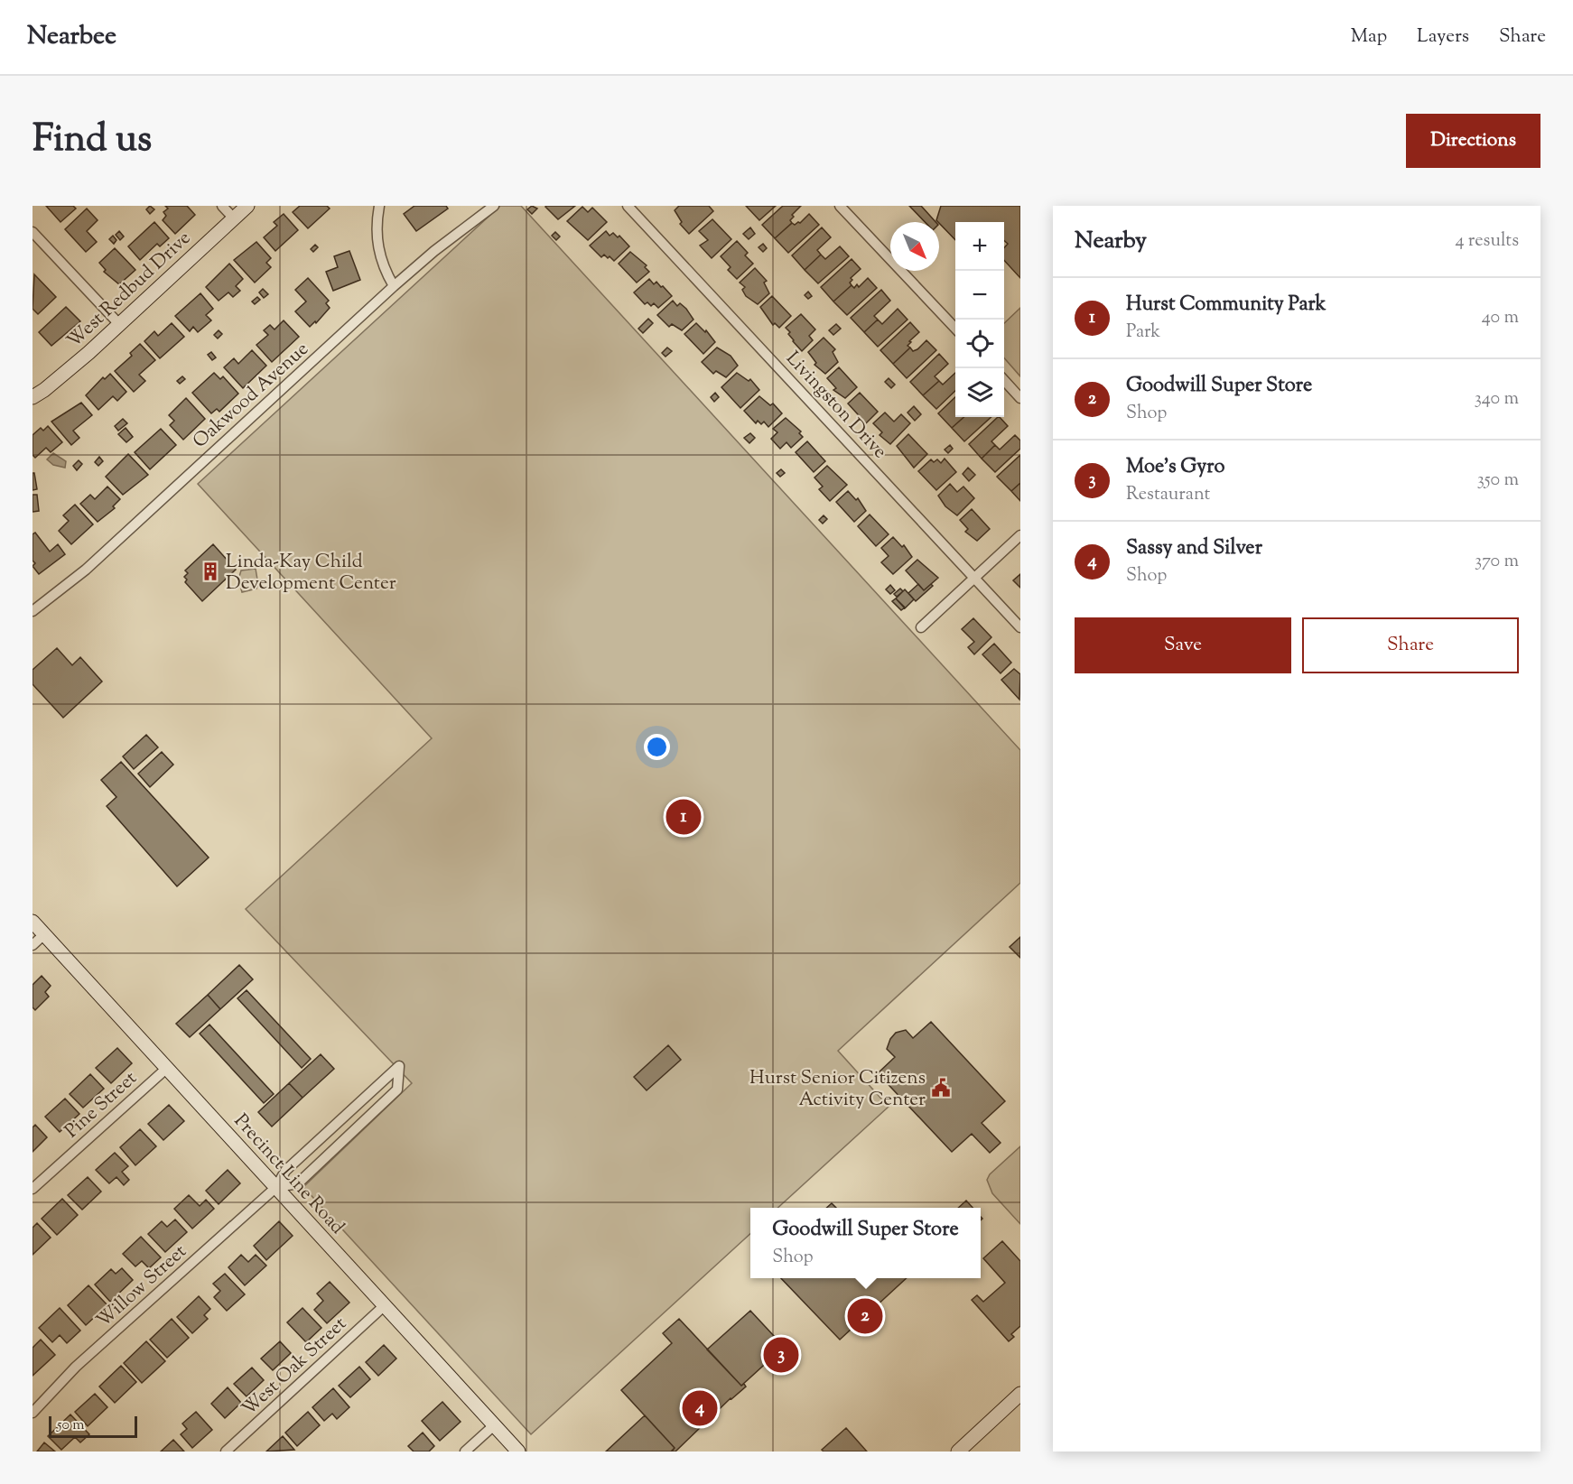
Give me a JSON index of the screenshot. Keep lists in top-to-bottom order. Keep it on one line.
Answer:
{"streets":{"main road":["West Redbud Drive","Precinct Line Road"],"street":["Oakwood Avenue","Livingston Drive","Pine Street","Willow Street","West Oak Street"]},"crossings":[["Pine Street","Precinct Line Road"],["Precinct Line Road","Willow Street"],["Precinct Line Road","West Oak Street"]],"places":{"building":["Linda-Kay Child Development Center"],"public building":["Hurst Senior Citizens Activity Center"]},"scale_bar":"50 m","north":"bottom right","page":{"header":"Nearbee","nav":["Map","Layers","Share"],"title":"Find us","buttons":["Directions",["Save","Share"]],"heading":["Nearby","4 results"],"map_buttons":["+","−"],"list":[{"mark":"1","name":"Hurst Community Park","note":"Park","value":"40 m"},{"mark":"2","name":"Goodwill Super Store","note":"Shop","value":"340 m"},{"mark":"3","name":"Moe's Gyro","note":"Restaurant","value":"350 m"},{"mark":"4","name":"Sassy and Silver","note":"Shop","value":"370 m"}],"pins":["1","2","3","4"],"popup":["Goodwill Super Store","Shop"],"scale":"50 m"}}
